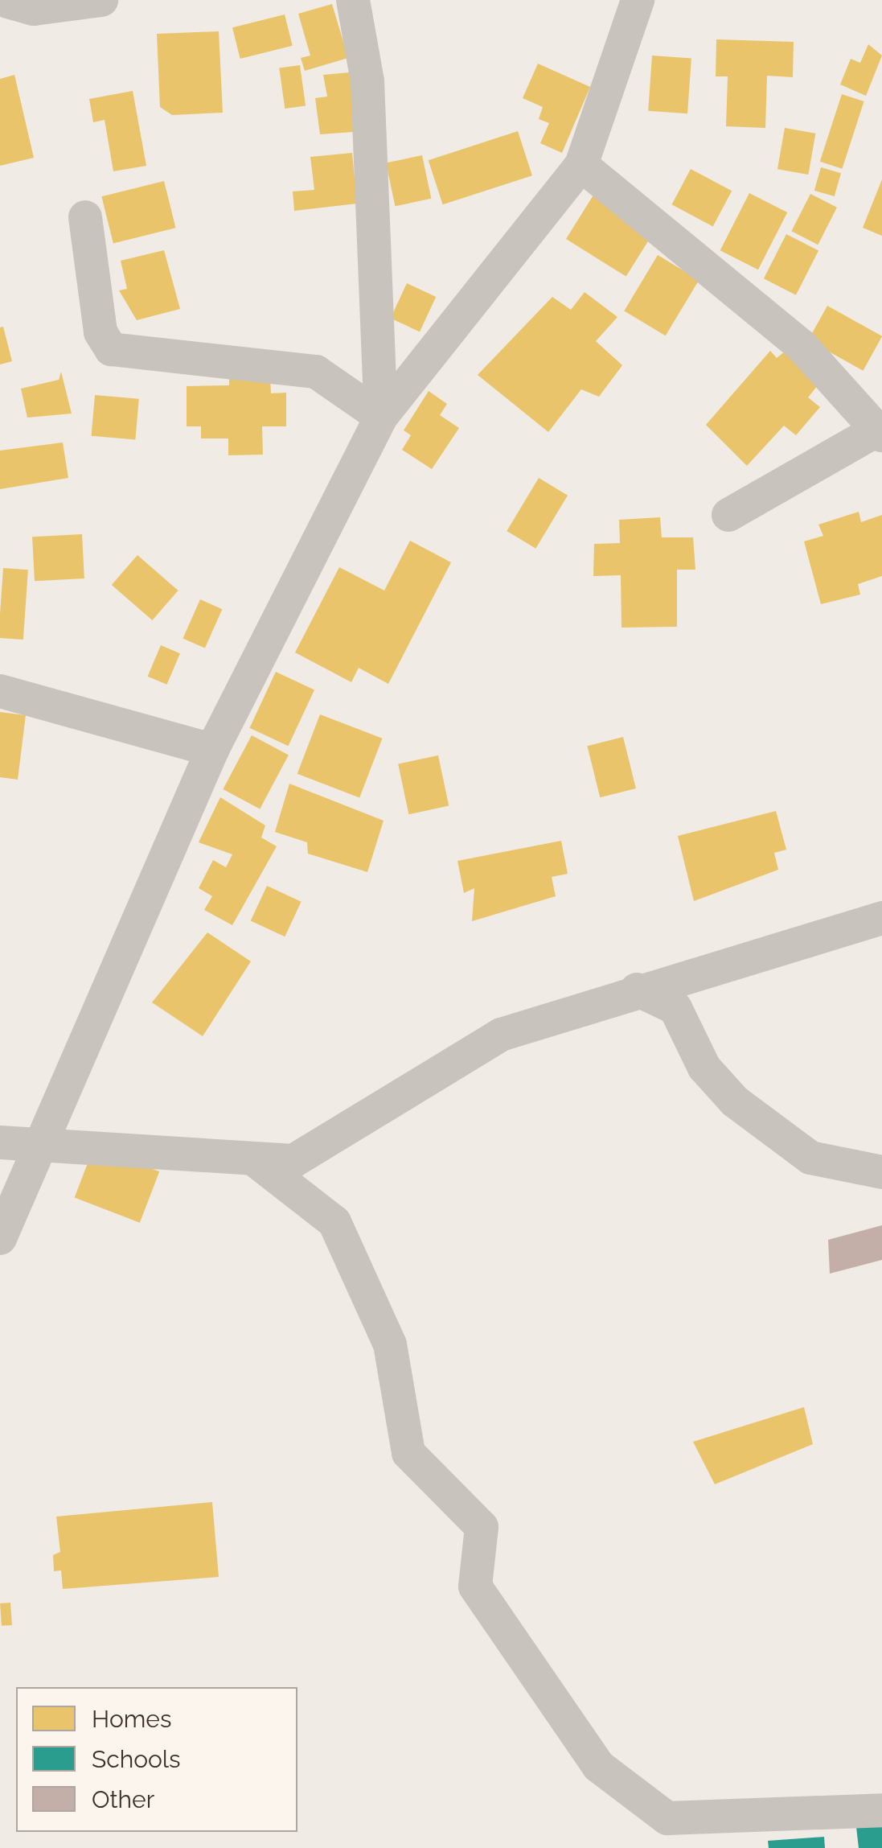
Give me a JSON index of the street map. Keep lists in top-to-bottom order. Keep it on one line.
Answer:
{"legend":["Homes","Schools","Other"]}
